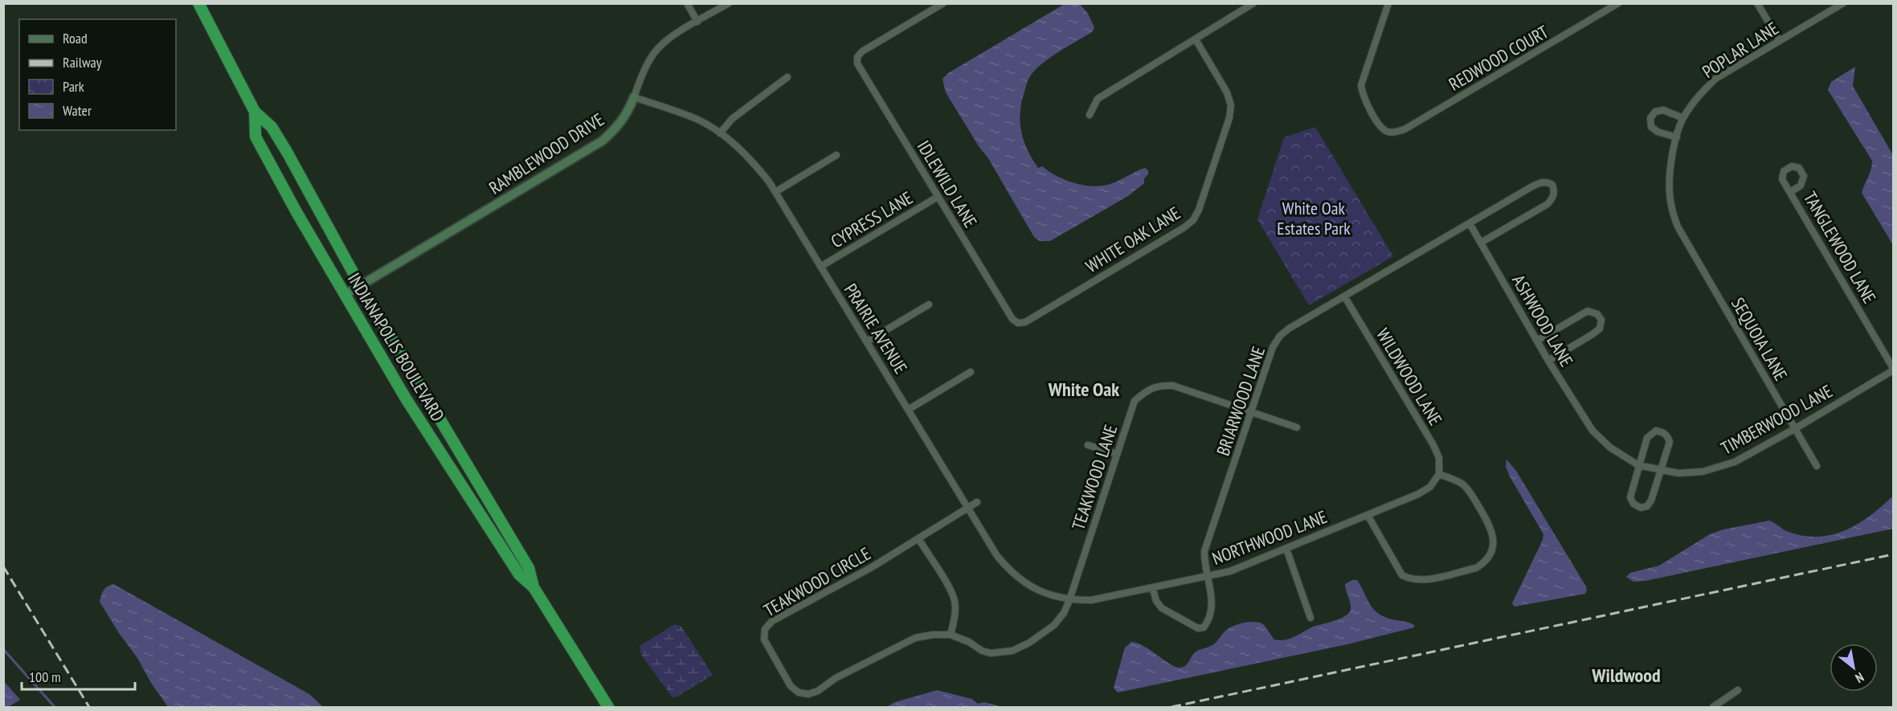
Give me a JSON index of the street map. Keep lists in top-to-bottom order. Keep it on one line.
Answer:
{"streets":{"highway":["INDIANAPOLIS BOULEVARD"],"street":["POPLAR LANE","REDWOOD COURT","RAMBLEWOOD DRIVE","IDLEWILD LANE","CYPRESS LANE","WHITE OAK LANE","TANGLEWOOD LANE","ASHWOOD LANE","PRAIRIE AVENUE","SEQUOIA LANE","WILDWOOD LANE","BRIARWOOD LANE","TIMBERWOOD LANE","TEAKWOOD LANE","NORTHWOOD LANE","TEAKWOOD CIRCLE"]},"crossings":[["POPLAR LANE","SEQUOIA LANE"],["RAMBLEWOOD DRIVE","PRAIRIE AVENUE"],["RAMBLEWOOD DRIVE","INDIANAPOLIS BOULEVARD"],["IDLEWILD LANE","CYPRESS LANE"],["IDLEWILD LANE","WHITE OAK LANE"],["CYPRESS LANE","PRAIRIE AVENUE"],["TANGLEWOOD LANE","TIMBERWOOD LANE"],["ASHWOOD LANE","BRIARWOOD LANE"],["ASHWOOD LANE","TIMBERWOOD LANE"],["PRAIRIE AVENUE","TEAKWOOD LANE"],["PRAIRIE AVENUE","NORTHWOOD LANE"],["PRAIRIE AVENUE","TEAKWOOD CIRCLE"],["SEQUOIA LANE","TIMBERWOOD LANE"],["WILDWOOD LANE","BRIARWOOD LANE"],["WILDWOOD LANE","NORTHWOOD LANE"],["BRIARWOOD LANE","TEAKWOOD LANE"],["BRIARWOOD LANE","NORTHWOOD LANE"],["TEAKWOOD LANE","NORTHWOOD LANE"],["TEAKWOOD LANE","TEAKWOOD CIRCLE"],["NORTHWOOD LANE","TEAKWOOD CIRCLE"]],"districts":["White Oak","Wildwood"],"parks":["White Oak Estates Park"],"legend":["Road","Railway","Park","Water"],"scale_bar":"100 m","north":"bottom right"}
